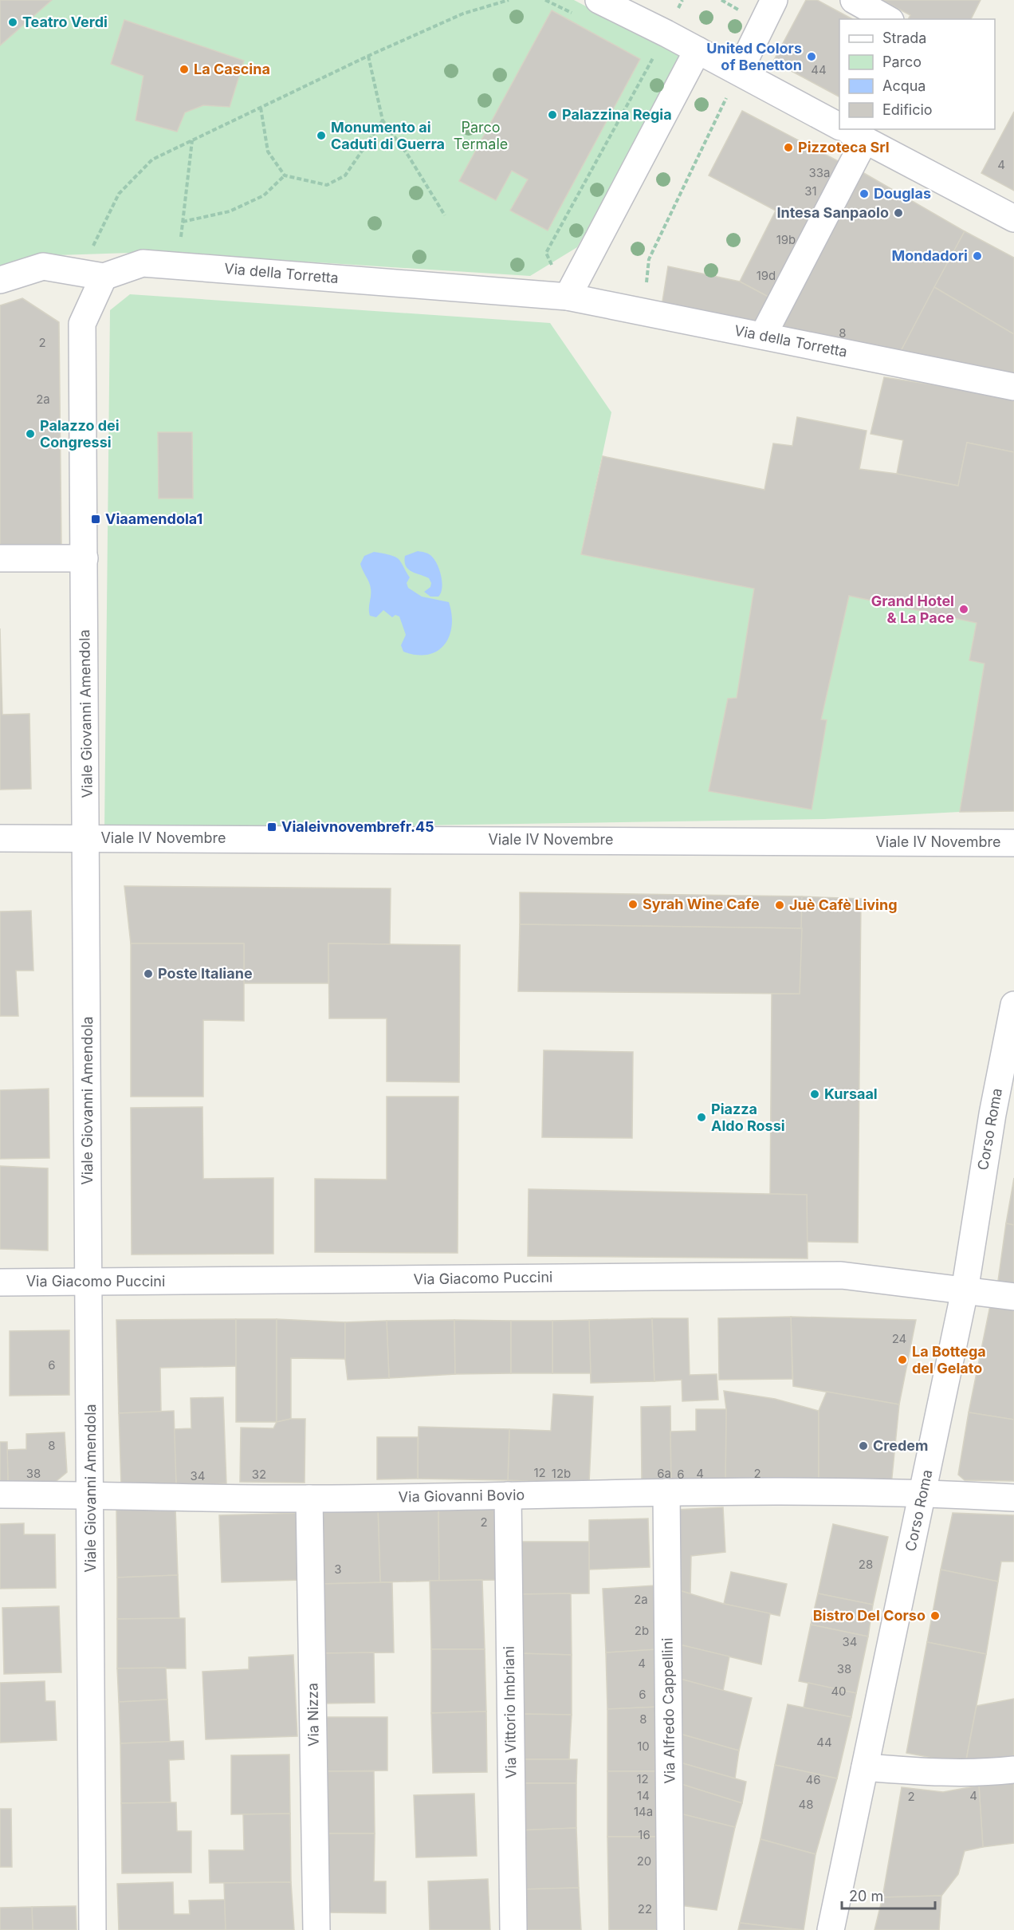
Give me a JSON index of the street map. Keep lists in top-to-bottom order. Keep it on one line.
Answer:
{"streets":{"street":["Via della Torretta","Viale Giovanni Amendola","Viale IV Novembre","Corso Roma","Via Giacomo Puccini","Via Giovanni Bovio","Via Alfredo Cappellini","Via Vittorio Imbriani","Via Nizza"]},"crossings":[["Via della Torretta","Viale Giovanni Amendola"],["Viale Giovanni Amendola","Viale IV Novembre"],["Viale Giovanni Amendola","Via Giacomo Puccini"],["Viale Giovanni Amendola","Via Giovanni Bovio"],["Corso Roma","Via Giacomo Puccini"],["Corso Roma","Via Giovanni Bovio"],["Via Giovanni Bovio","Via Alfredo Cappellini"],["Via Giovanni Bovio","Via Vittorio Imbriani"],["Via Giovanni Bovio","Via Nizza"]],"parks":["Parco Termale"],"places":{"other":["Teatro Verdi","United Colors of Benetton","La Cascina","Palazzina Regia","Monumento ai Caduti di Guerra","Pizzoteca Srl","Douglas","Intesa Sanpaolo","Mondadori","Palazzo dei Congressi","Grand Hotel & La Pace","Syrah Wine Cafe","Juè Cafè Living","Poste Italiane","Kursaal","Piazza Aldo Rossi","La Bottega del Gelato","Credem","Bistro Del Corso"],"transit":["Viaamendola1","Vialeivnovembrefr.45"]},"house_numbers":["44","4","33a","31","19b","19d","8","2","2a","24","6","8","12","38","12b","6a","4","2","32","6","34","2","28","3","2a","2b","34","4","38","40","6","8","44","10","12","46","14","4","2","48","14a","16","20","22"],"legend":["Strada","Parco","Acqua","Edificio"],"scale_bar":"20 m"}
